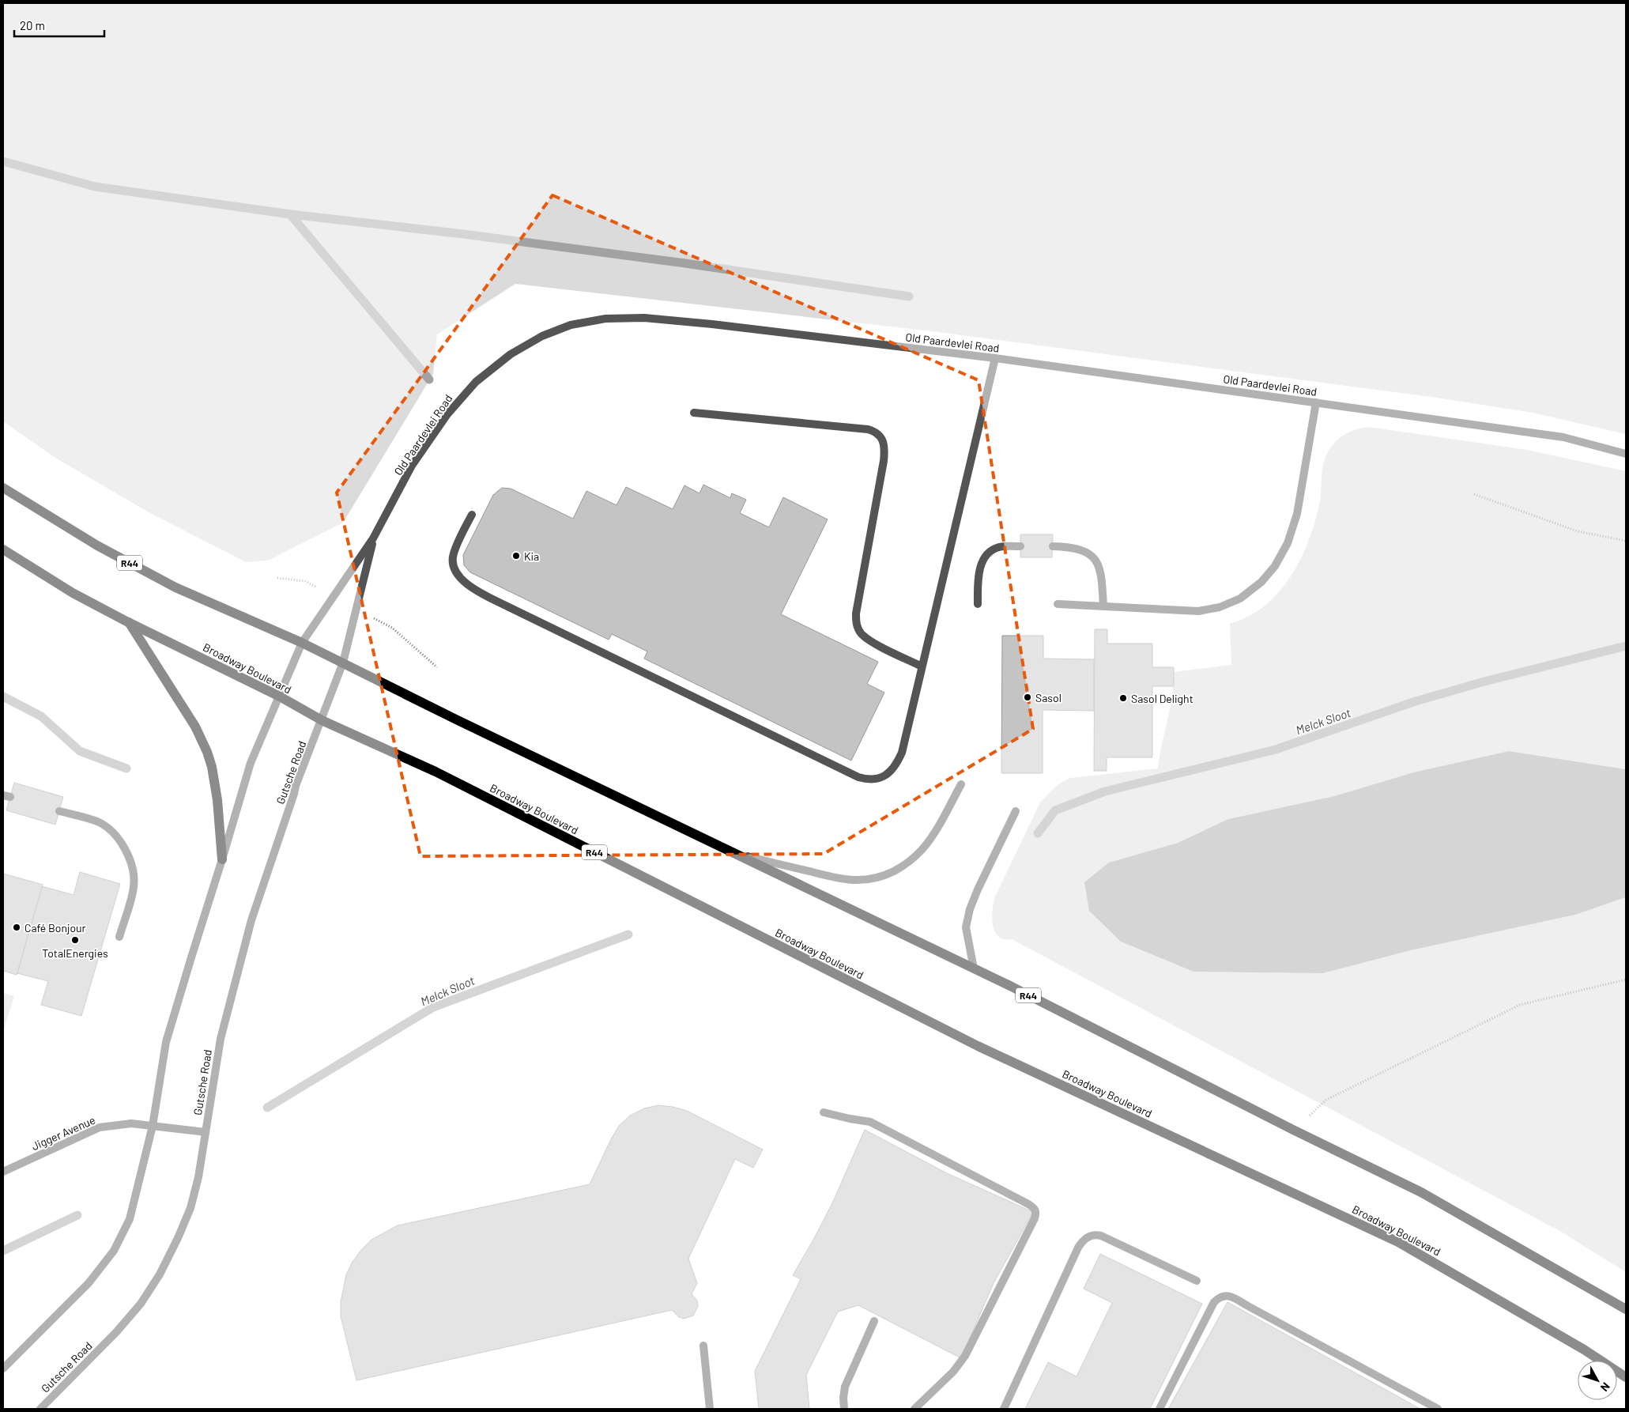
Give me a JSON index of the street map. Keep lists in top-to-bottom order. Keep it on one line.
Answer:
{"streets":{"main road":["R44","Broadway Boulevard"],"street":["Old Paardevlei Road","Gutsche Road","Jigger Avenue"]},"crossings":[["Old Paardevlei Road","R44"],["Old Paardevlei Road","Broadway Boulevard"],["Old Paardevlei Road","Gutsche Road"],["Broadway Boulevard","Gutsche Road"],["Gutsche Road","Jigger Avenue"]],"water":["Melck Sloot"],"places":["Kia","Sasol","Sasol Delight","Café Bonjour","TotalEnergies"],"scale_bar":"20 m","north":"bottom right"}
